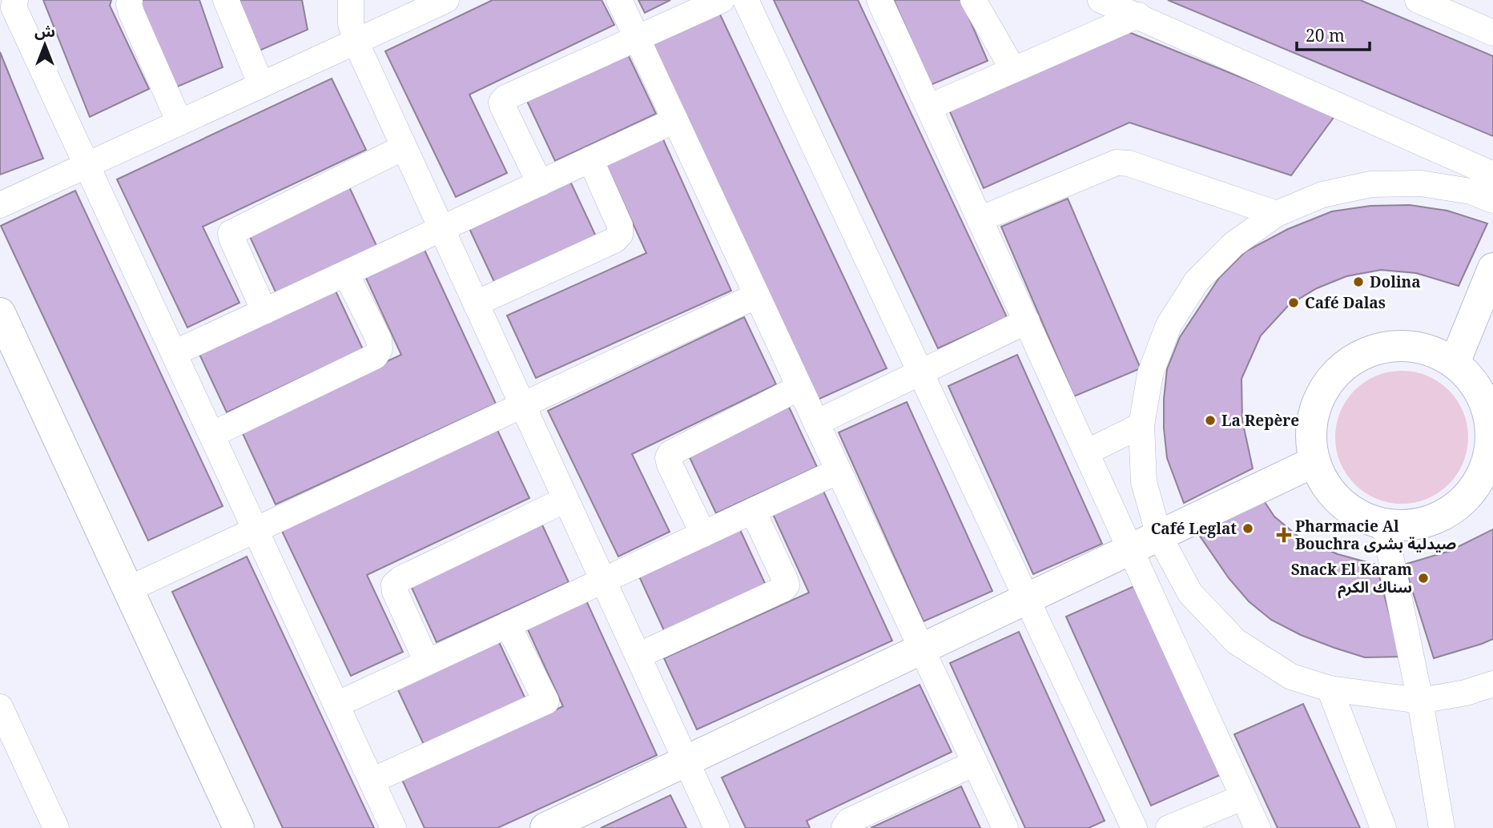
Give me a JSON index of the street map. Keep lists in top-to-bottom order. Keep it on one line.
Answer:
{"places":{"other":["Dolina","Café Dalas","La Repère","Café Leglat","Snack El Karam سناك الكرم"],"health":["Pharmacie Al Bouchra صيدلية بشرى"]},"scale_bar":"20 m","north":"top"}
